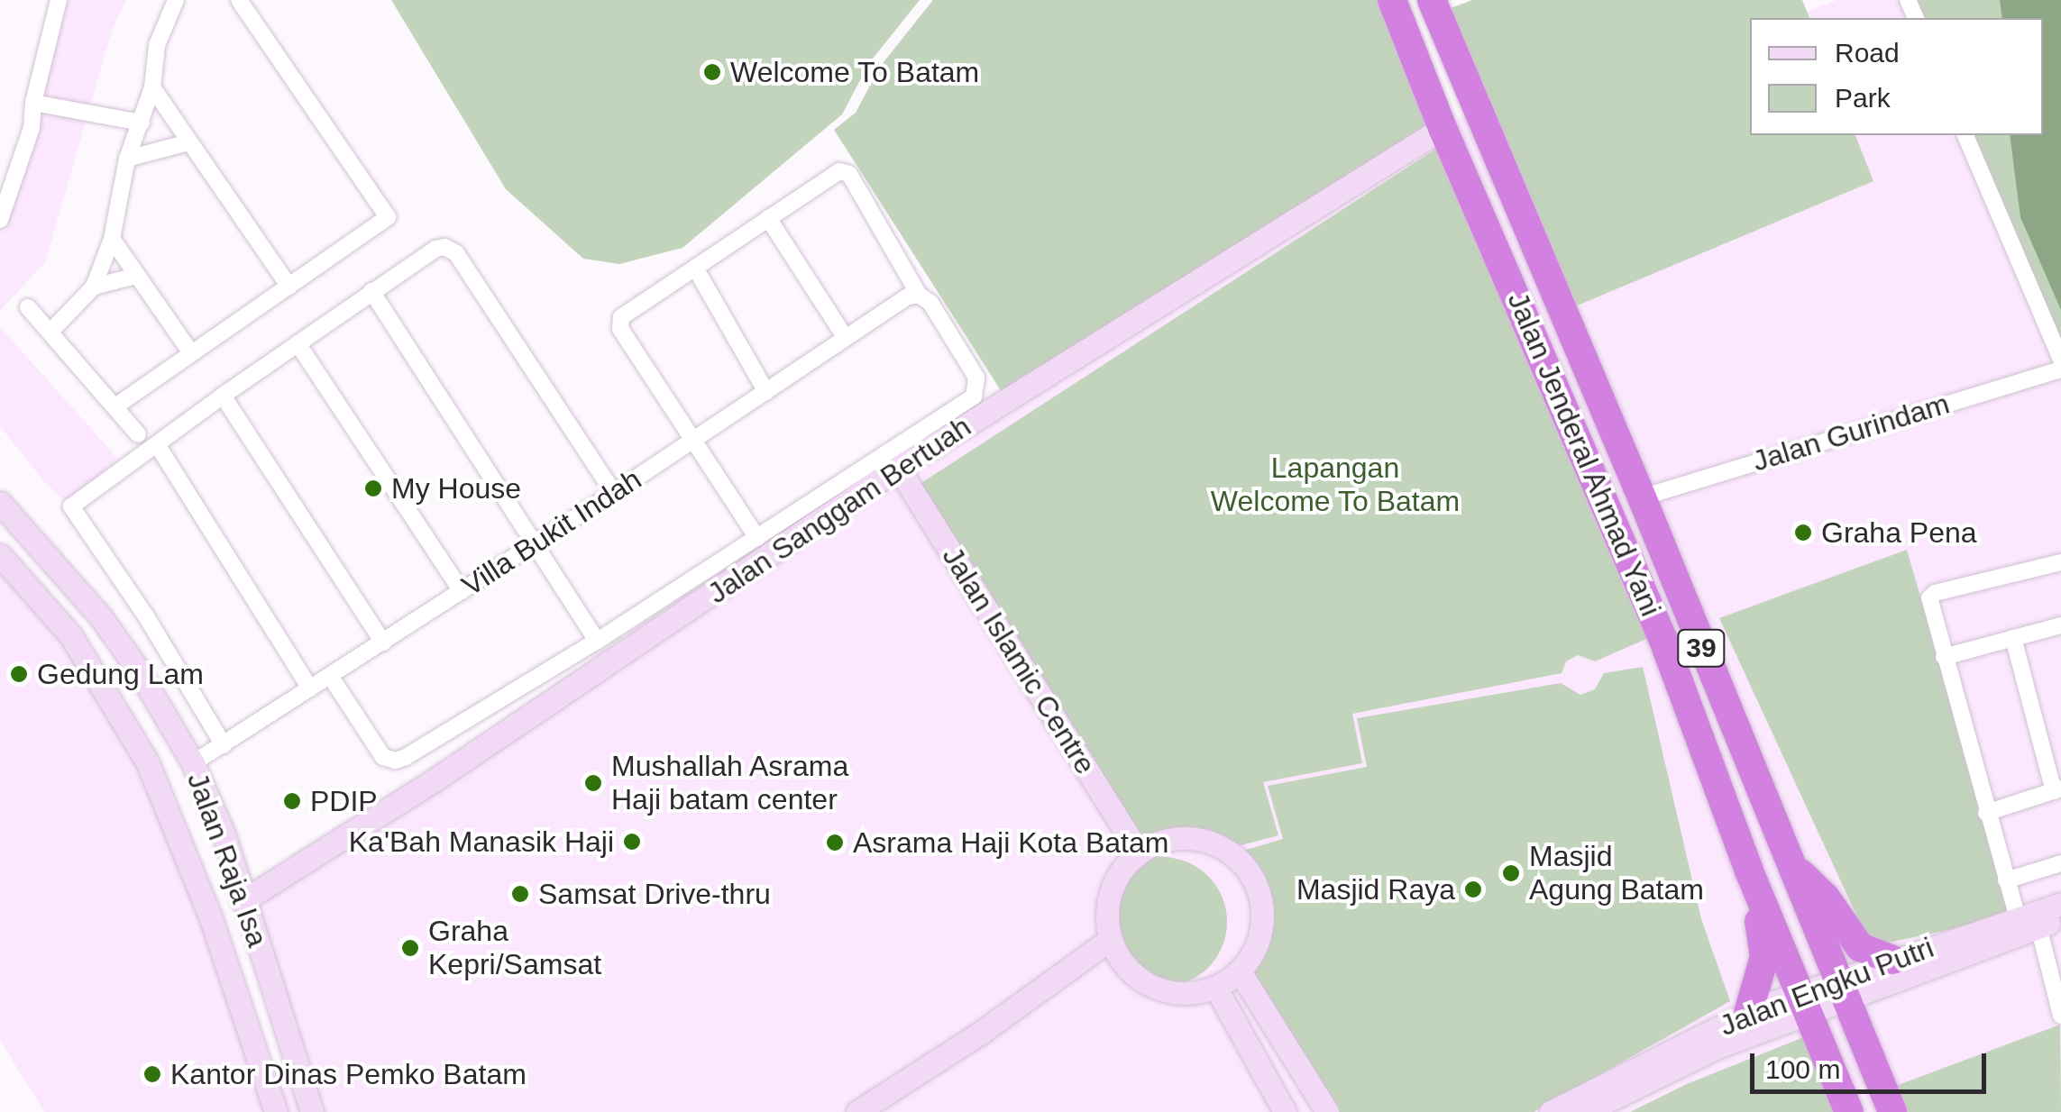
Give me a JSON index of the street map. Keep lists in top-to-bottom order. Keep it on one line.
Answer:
{"streets":{"highway":["Jalan Jenderal Ahmad Yani","39"],"street":["Jalan Gurindam","Jalan Sanggam Bertuah","Villa Bukit Indah","Jalan Islamic Centre","Jalan Raja Isa","Jalan Engku Putri"]},"crossings":[["Jalan Gurindam","Jalan Jenderal Ahmad Yani"],["Jalan Jenderal Ahmad Yani","Jalan Sanggam Bertuah"],["Jalan Jenderal Ahmad Yani","39"],["Jalan Jenderal Ahmad Yani","Jalan Engku Putri"],["Jalan Sanggam Bertuah","Jalan Islamic Centre"],["Jalan Sanggam Bertuah","Jalan Raja Isa"],["Villa Bukit Indah","Jalan Raja Isa"],["39","Jalan Engku Putri"]],"parks":["Lapangan Welcome To Batam"],"places":["Welcome To Batam","My House","Graha Pena","Gedung Lam","Mushallah Asrama Haji batam center","PDIP","Ka'Bah Manasik Haji","Asrama Haji Kota Batam","Masjid Agung Batam","Masjid Raya","Samsat Drive-thru","Graha Kepri/Samsat","Kantor Dinas Pemko Batam"],"legend":["Road","Park"],"scale_bar":"100 m"}
